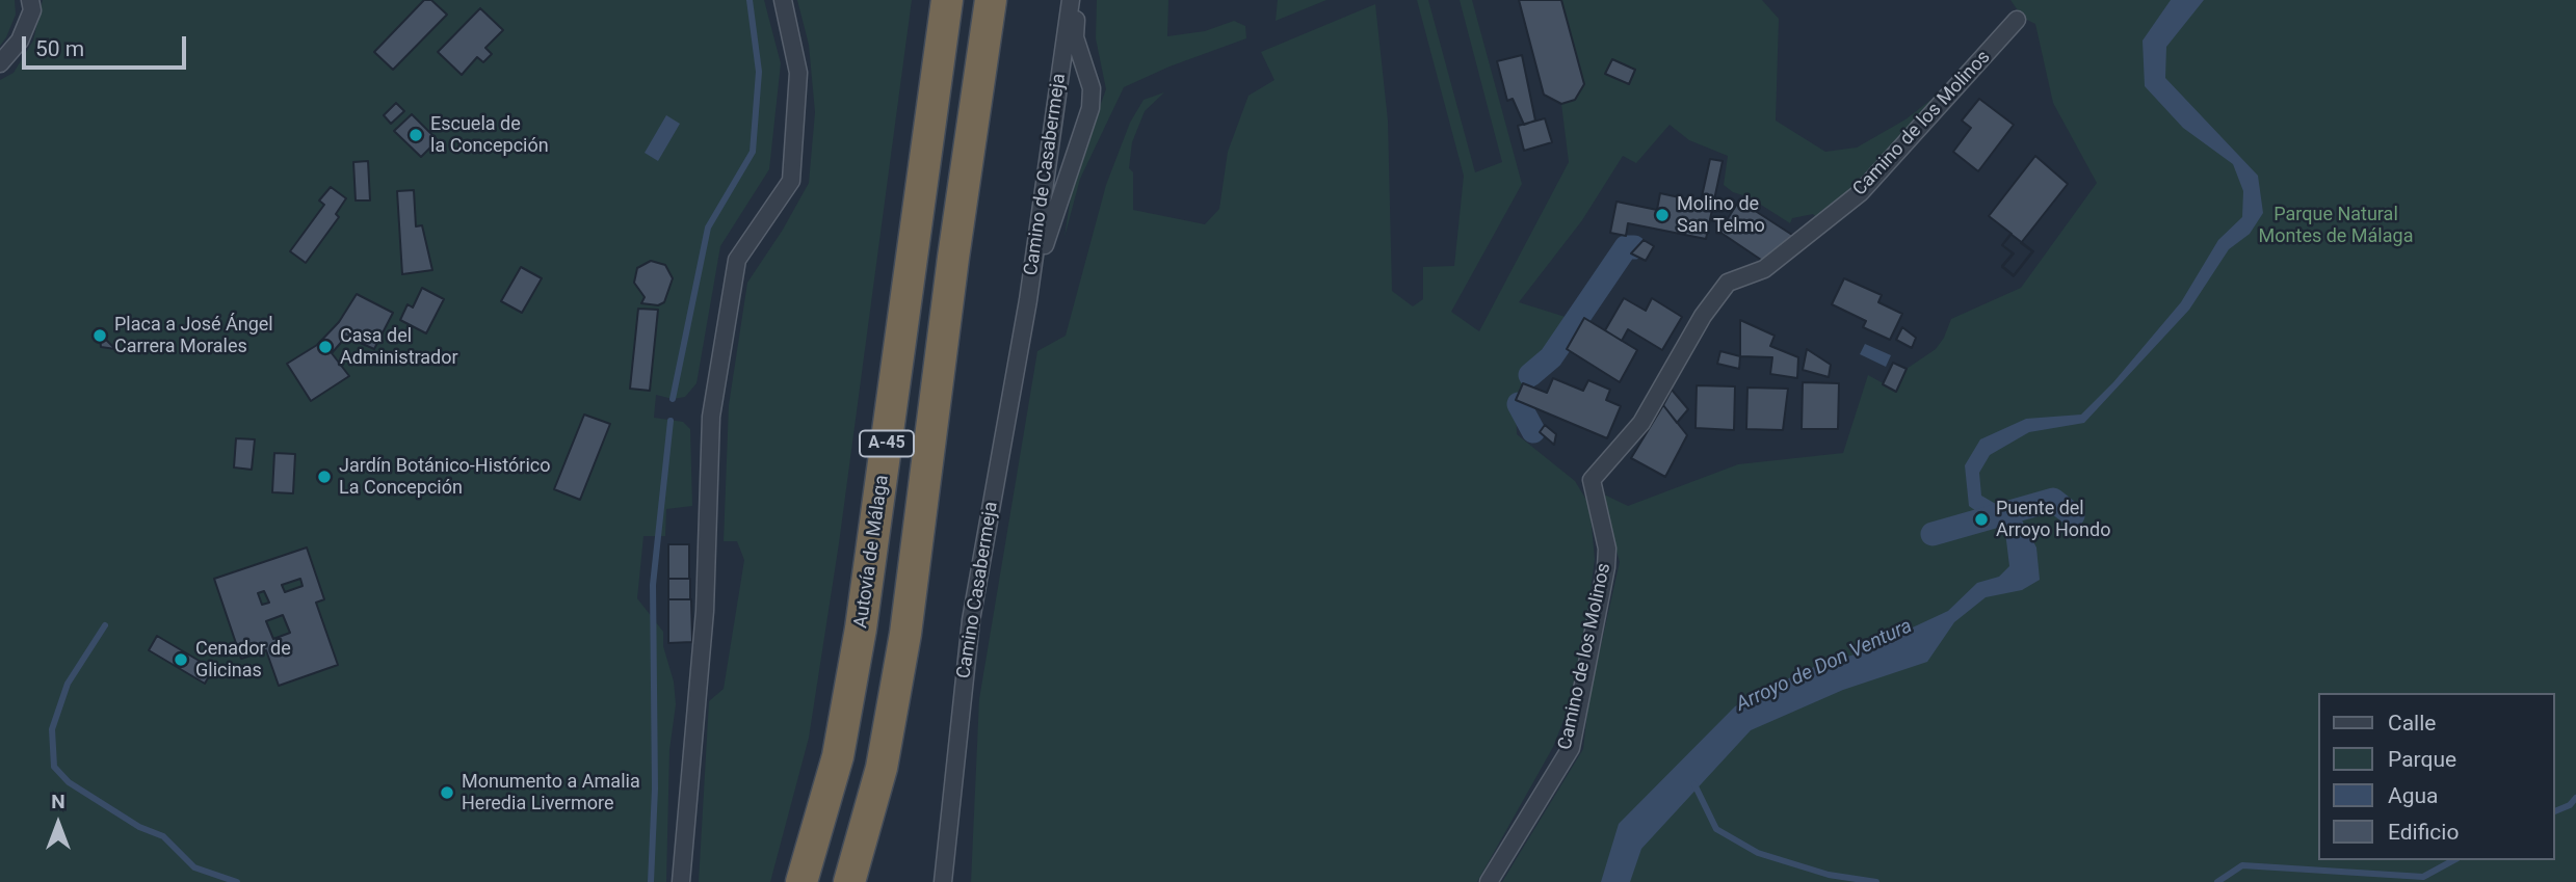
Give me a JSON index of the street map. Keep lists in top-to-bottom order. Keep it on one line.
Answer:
{"streets":{"highway":["A-45","Autovía de Málaga"],"street":["Camino de los Molinos","Camino de Casabermeja","Camino Casabermeja"]},"crossings":[["Camino de Casabermeja","Camino Casabermeja"]],"water":["Arroyo de Don Ventura"],"parks":["Parque Natural Montes de Málaga"],"places":["Escuela de la Concepción","Molino de San Telmo","Placa a José Ángel Carrera Morales","Casa del Administrador","Jardín Botánico-Histórico La Concepción","Puente del Arroyo Hondo","Cenador de Glicinas","Monumento a Amalia Heredia Livermore"],"legend":["Calle","Parque","Agua","Edificio"],"scale_bar":"50 m","north":"top"}
